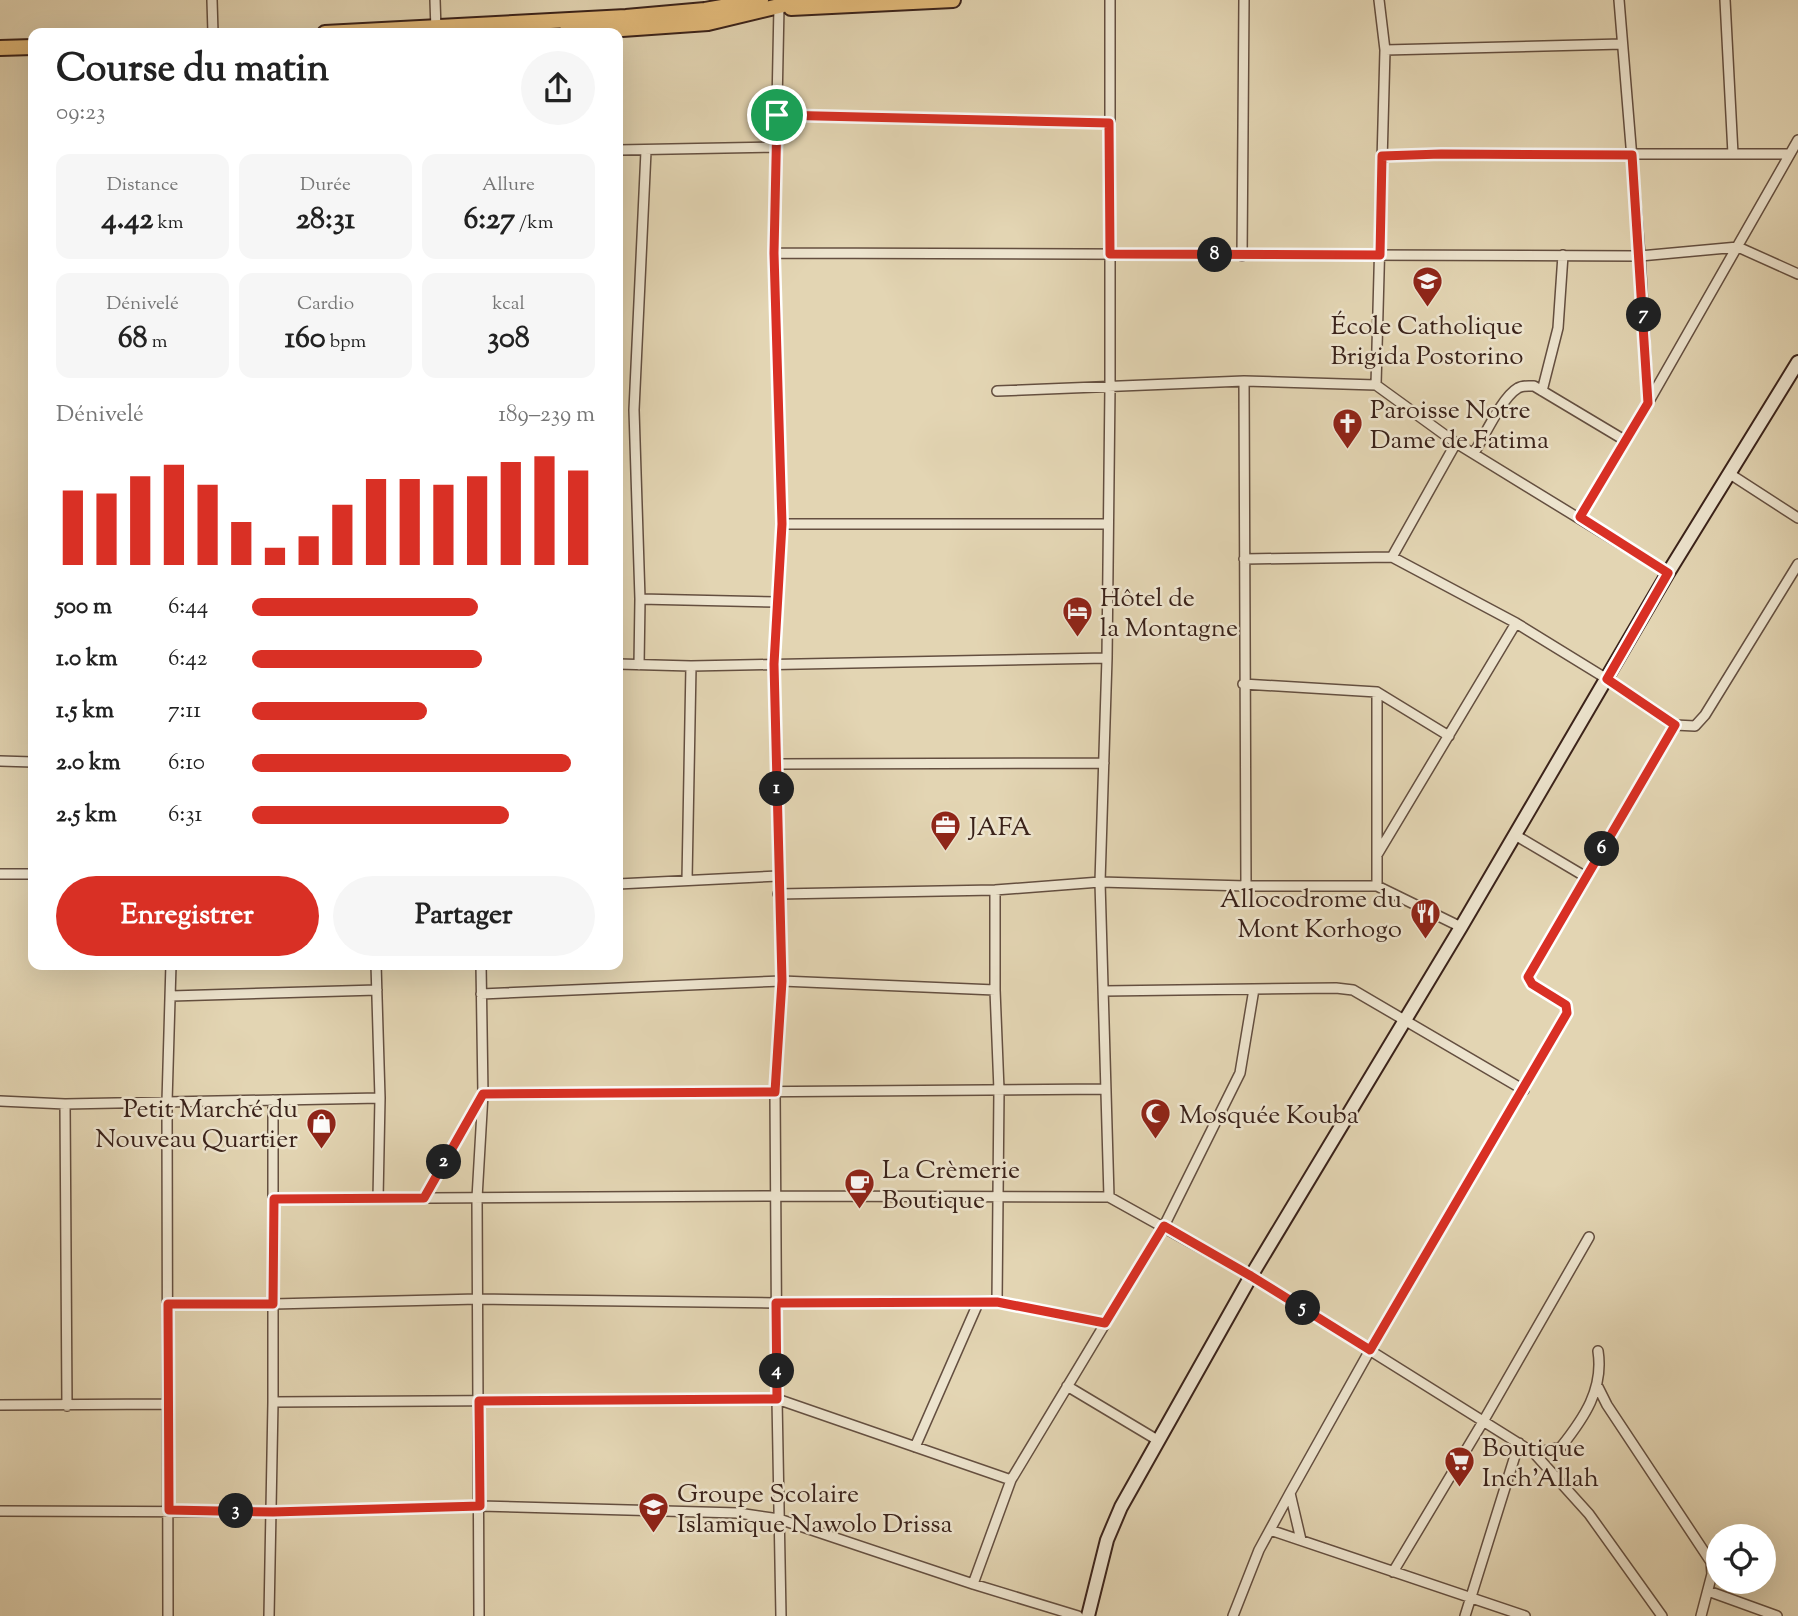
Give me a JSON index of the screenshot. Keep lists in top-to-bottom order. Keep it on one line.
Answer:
{"places":{"school or university":["École Catholique Brigida Postorino","Groupe Scolaire Islamique Nawolo Drissa"],"church":["Paroisse Notre Dame de Fatima"],"hotel":["Hôtel de la Montagne"],"office":["JAFA"],"restaurant":["Allocodrome du Mont Korhogo"],"mosque":["Mosquée Kouba"],"shop":["Petit Marché du Nouveau Quartier"],"cafe":["La Crèmerie Boutique"],"supermarket":["Boutique Inch'Allah"]},"page":{"heading":["Course du matin","09:23"],"stats":[["Distance","4.42 km"],["Durée","28:31"],["Allure","6:27 /km"],["Dénivelé","68 m"],["Cardio","160 bpm"],["kcal","308"]],"pins":["8","7","1","6","2","5","4","3"],"chart":["Dénivelé","189–239 m"],"list":[{"name":"500 m","note":"6:44"},{"name":"1.0 km","note":"6:42"},{"name":"1.5 km","note":"7:11"},{"name":"2.0 km","note":"6:10"},{"name":"2.5 km","note":"6:31"}],"buttons":["Enregistrer","Partager"]}}
